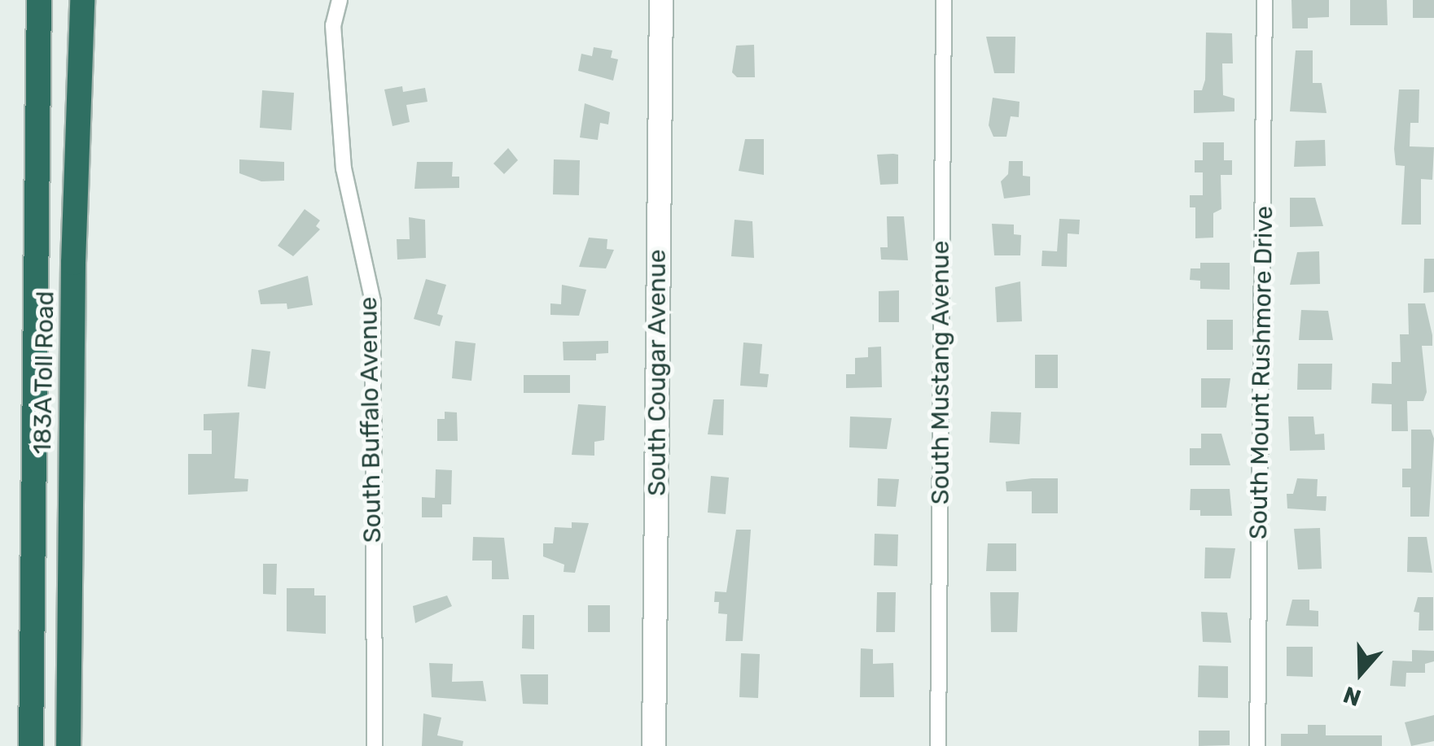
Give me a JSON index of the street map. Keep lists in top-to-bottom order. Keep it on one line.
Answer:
{"streets":{"highway":["183A Toll Road"],"street":["South Cougar Avenue","South Mustang Avenue","South Mount Rushmore Drive","South Buffalo Avenue"]},"north":"bottom"}
